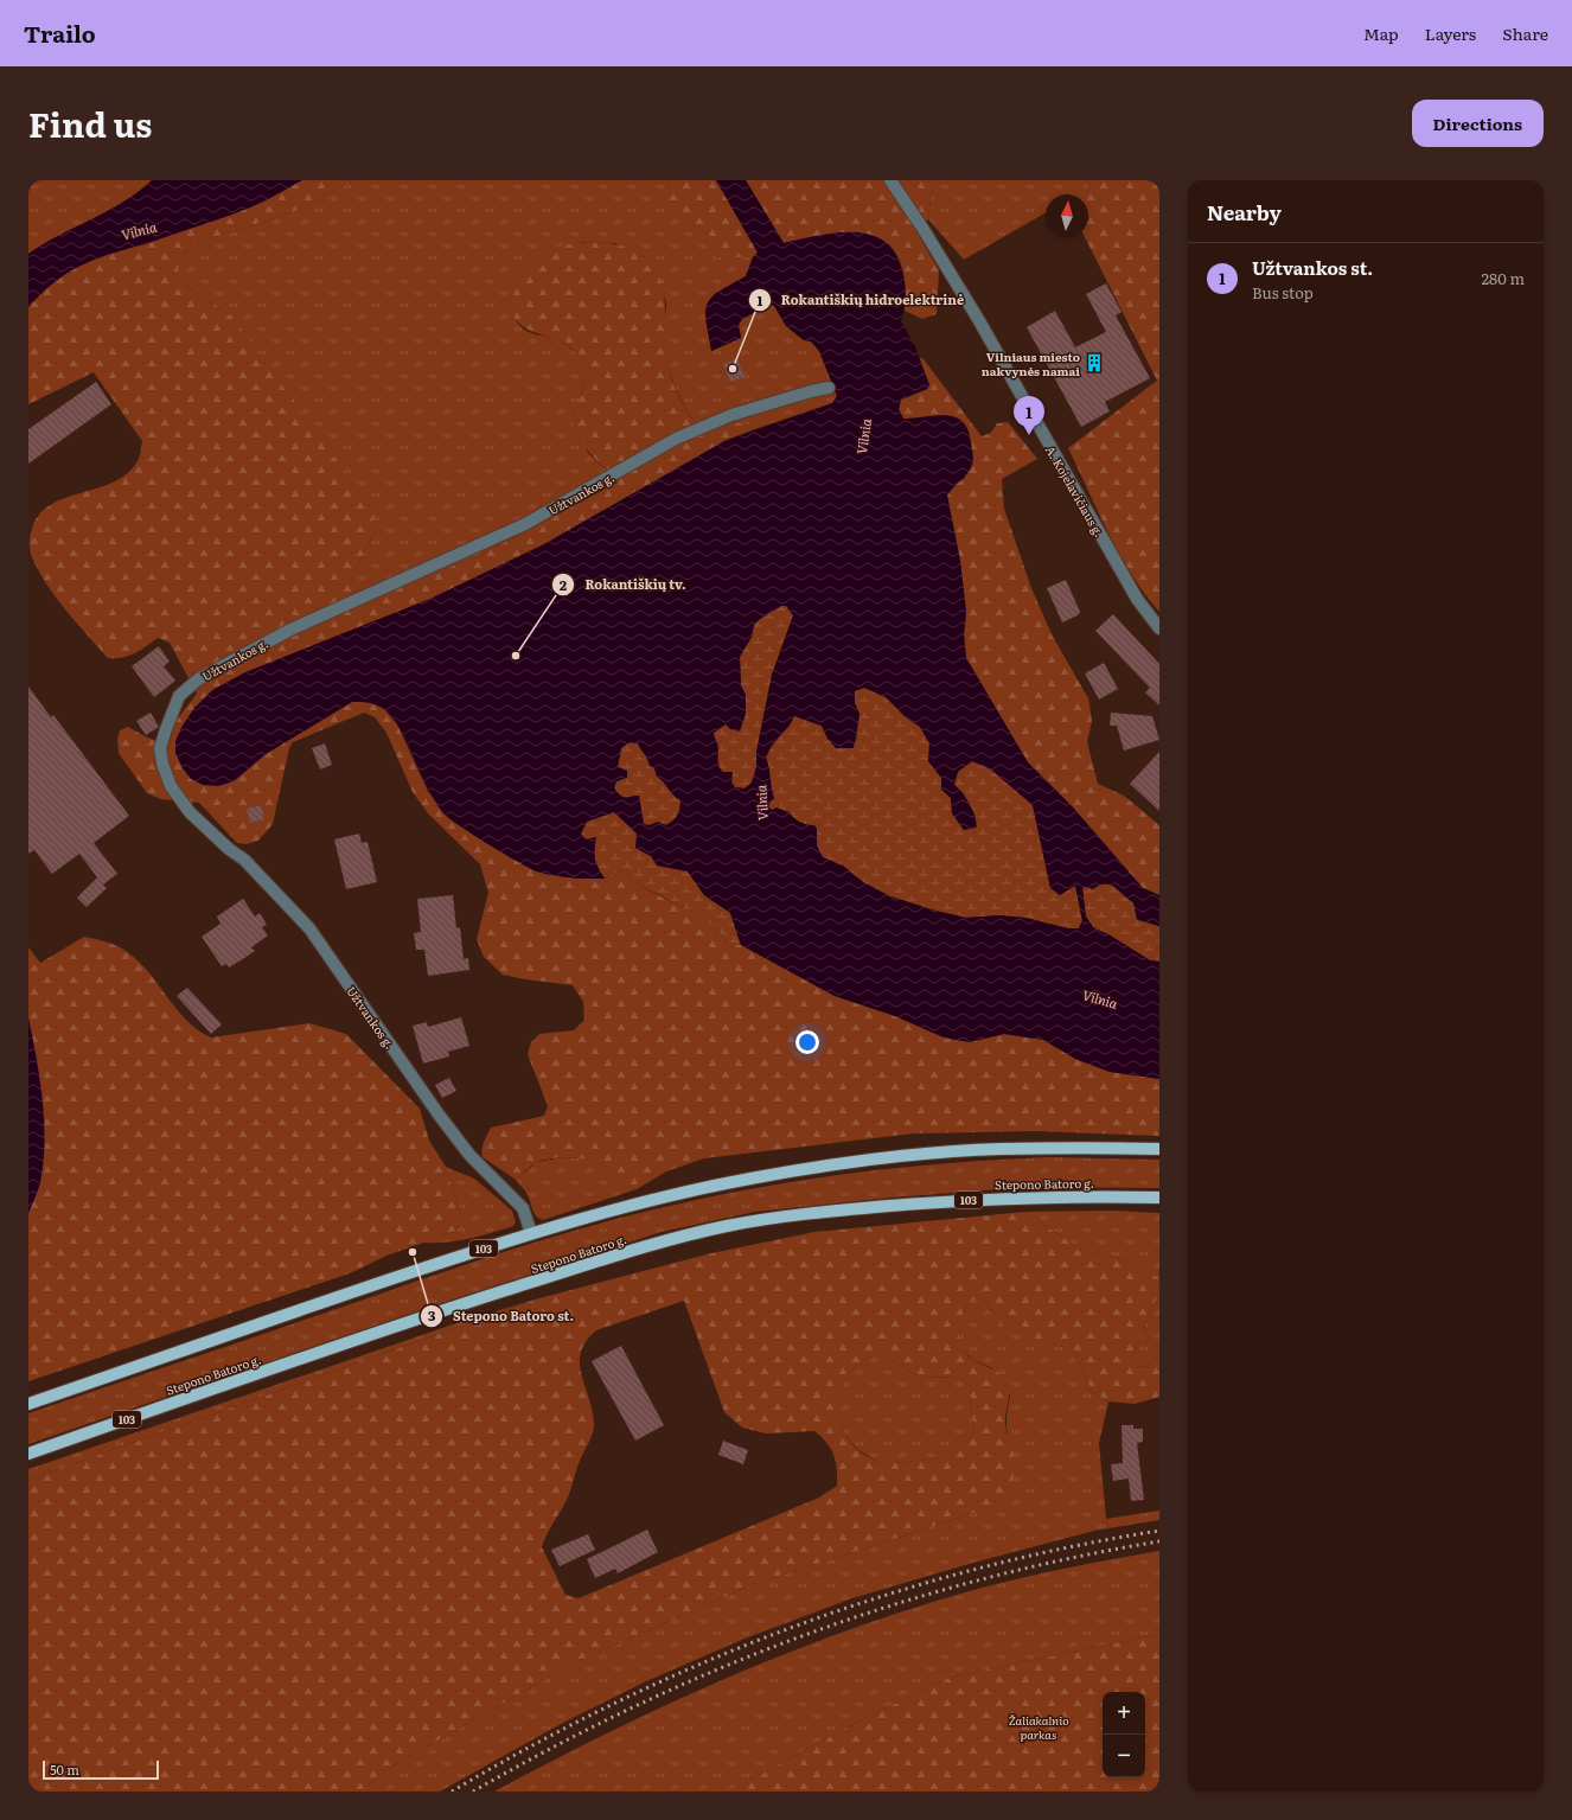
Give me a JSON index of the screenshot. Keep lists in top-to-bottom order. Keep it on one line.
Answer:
{"streets":{"main road":["Stepono Batoro g.","103"],"street":["A. Kojelavičiaus g.","Užtvankos g."]},"crossings":[["Užtvankos g.","103"]],"water":["Vilnia"],"parks":["Žaliakalnio parkas"],"places":{"building":["Vilniaus miesto nakvynės namai"],"other":["Rokantiškių hidroelektrinė","Rokantiškių tv.","Stepono Batoro st."]},"scale_bar":"50 m","north":"top","page":{"header":"Trailo","nav":["Map","Layers","Share"],"title":"Find us","buttons":"Directions","heading":"Nearby","list":[{"mark":"1","name":"Užtvankos st.","note":"Bus stop","value":"280 m"}],"pins":"1","map_buttons":["+","−"],"scale":"50 m"}}
